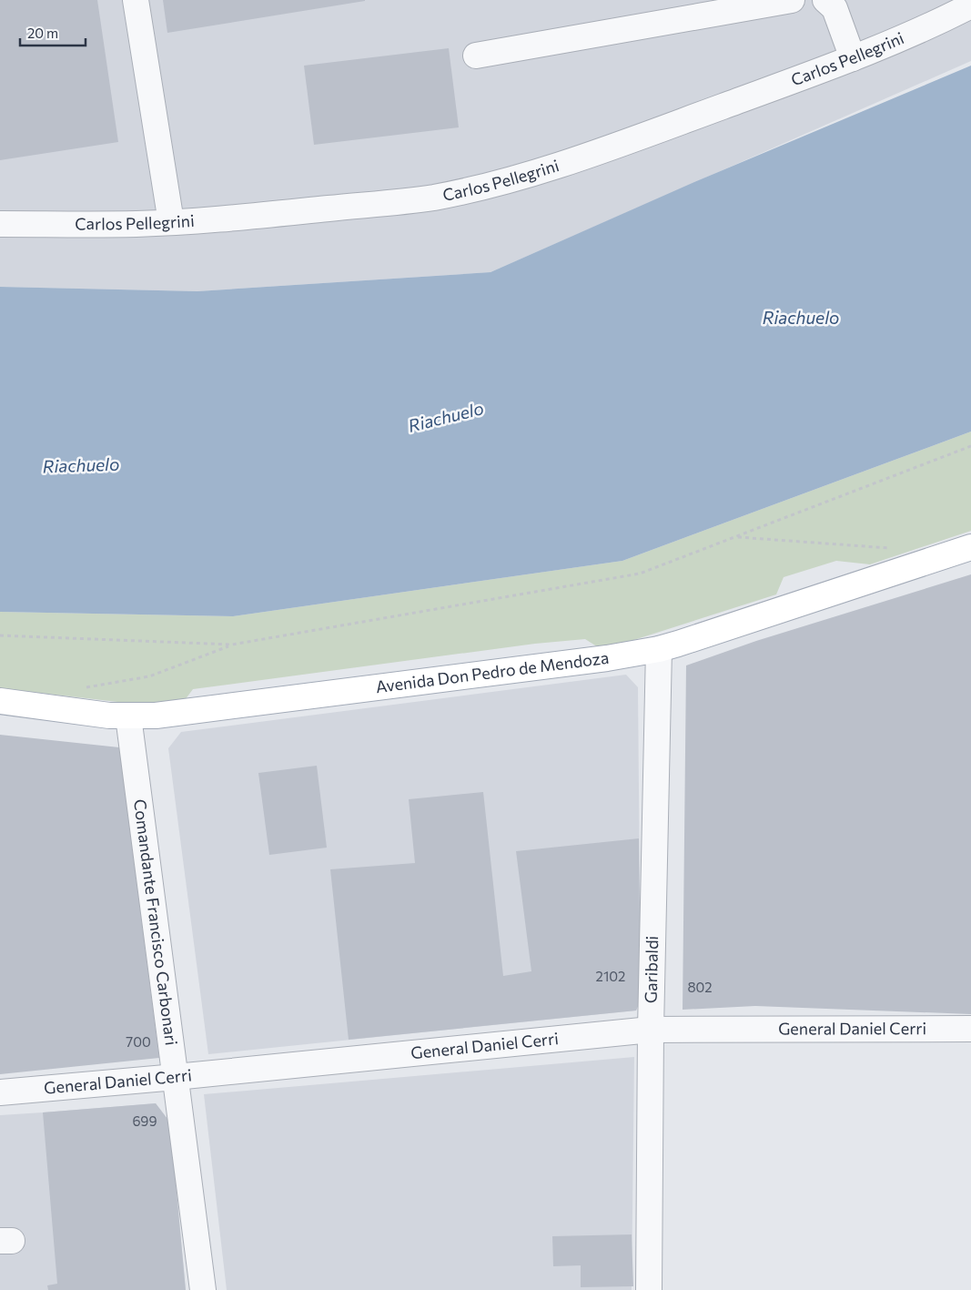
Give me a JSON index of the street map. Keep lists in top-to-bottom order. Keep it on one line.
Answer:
{"streets":{"main road":["Avenida Don Pedro de Mendoza"],"street":["Carlos Pellegrini","Comandante Francisco Carbonari","Garibaldi","General Daniel Cerri"]},"crossings":[["Avenida Don Pedro de Mendoza","Comandante Francisco Carbonari"],["Avenida Don Pedro de Mendoza","Garibaldi"],["Comandante Francisco Carbonari","General Daniel Cerri"],["Garibaldi","General Daniel Cerri"]],"water":["Riachuelo"],"house_numbers":["2102","802","700","699"],"scale_bar":"20 m"}
